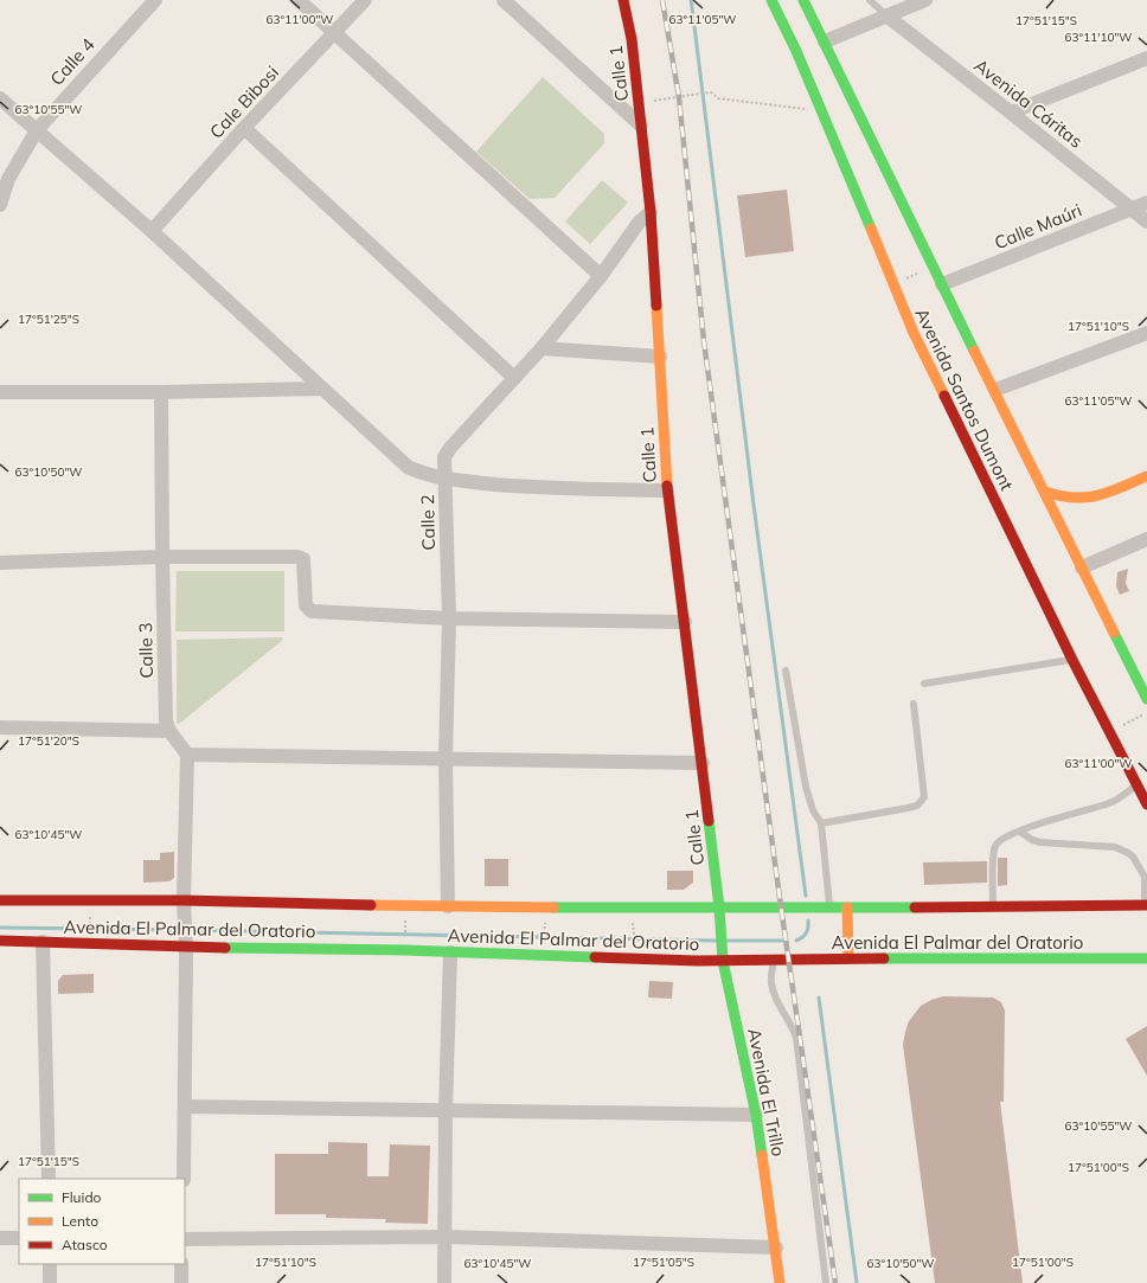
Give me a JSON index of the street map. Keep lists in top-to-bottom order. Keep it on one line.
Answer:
{"streets":{"main road":["Calle 1","Avenida Santos Dumont","Avenida El Palmar del Oratorio","Avenida El Trillo"],"street":["Calle 4","Cale Bibosi","Avenida Cáritas","Calle Maúri","Calle 2","Calle 3"]},"crossings":[["Calle 1","Calle 2"],["Calle 1","Avenida El Palmar del Oratorio"],["Calle 1","Avenida El Trillo"],["Avenida Cáritas","Calle Maúri"],["Calle Maúri","Avenida Santos Dumont"],["Calle 2","Avenida El Palmar del Oratorio"],["Avenida El Palmar del Oratorio","Avenida El Trillo"]],"legend":["Fluido","Lento","Atasco"],"coordinates":["63°11'00\"W","63°11'05\"W","17°51'15\"S","63°11'10\"W","63°10'55\"W","17°51'25\"S","17°51'10\"S","63°10'50\"W","17°51'20\"S","63°10'45\"W","17°51'00\"S","17°51'05\"S"]}
